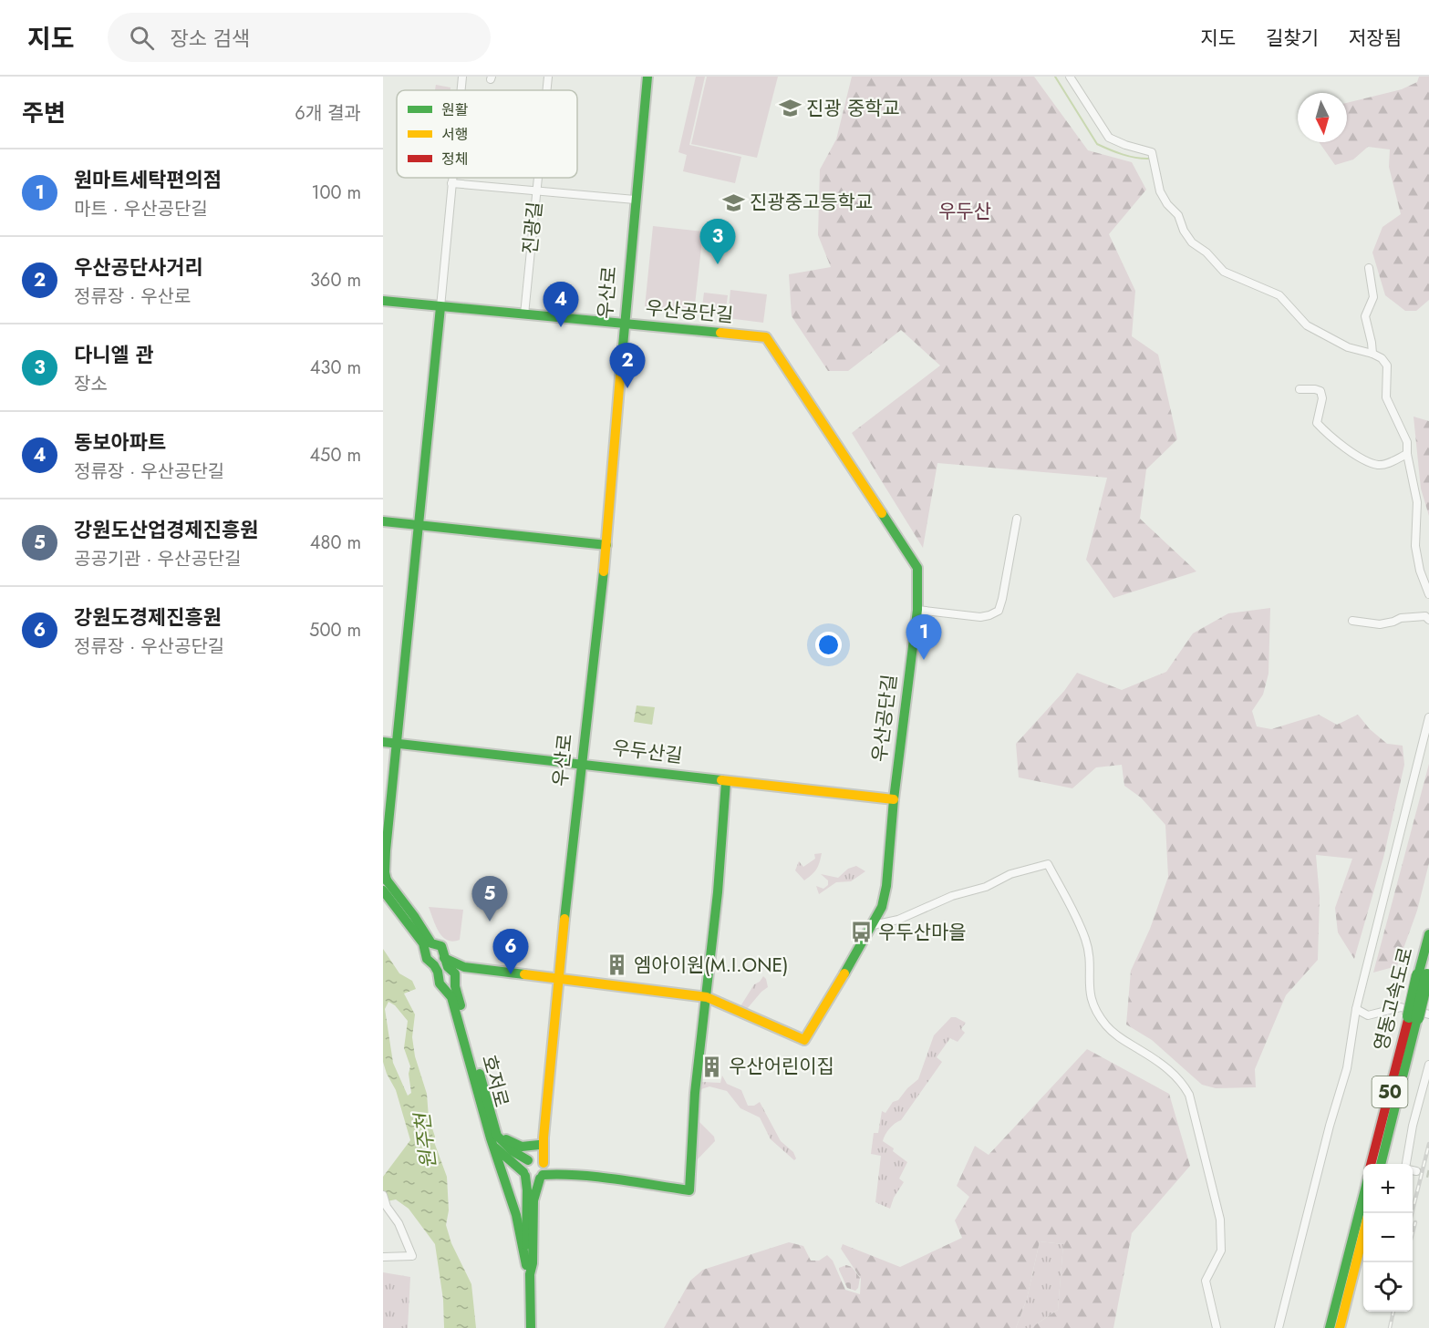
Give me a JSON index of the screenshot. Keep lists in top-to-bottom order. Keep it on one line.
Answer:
{"streets":{"main road":["우산로","우산공단길","우두산길","영동고속도로","호저로","50"],"street":["진광길"]},"crossings":[["진광길","우산공단길"],["우산로","우산공단길"],["우산로","우두산길"],["우산로","호저로"],["우산공단길","우두산길"],["우산공단길","호저로"]],"water":["원주천"],"parks":["우두산"],"places":{"school or university":["진광 중학교","진광중고등학교"],"bus stop":["우두산마을"],"building":["엠아이원(M.I.ONE)","우산어린이집"]},"legend":["원활","서행","정체"],"north":"bottom","page":{"header":"지도","search":"장소 검색","nav":["지도","길찾기","저장됨"],"heading":["주변","6개 결과"],"list":[{"mark":"1","name":"원마트세탁편의점","note":"마트 · 우산공단길","value":"100 m"},{"mark":"2","name":"우산공단사거리","note":"정류장 · 우산로","value":"360 m"},{"mark":"3","name":"다니엘 관","note":"장소","value":"430 m"},{"mark":"4","name":"동보아파트","note":"정류장 · 우산공단길","value":"450 m"},{"mark":"5","name":"강원도산업경제진흥원","note":"공공기관 · 우산공단길","value":"480 m"},{"mark":"6","name":"강원도경제진흥원","note":"정류장 · 우산공단길","value":"500 m"}],"pins":["3","4","2","1","5","6"],"map_buttons":["+","−"]}}
